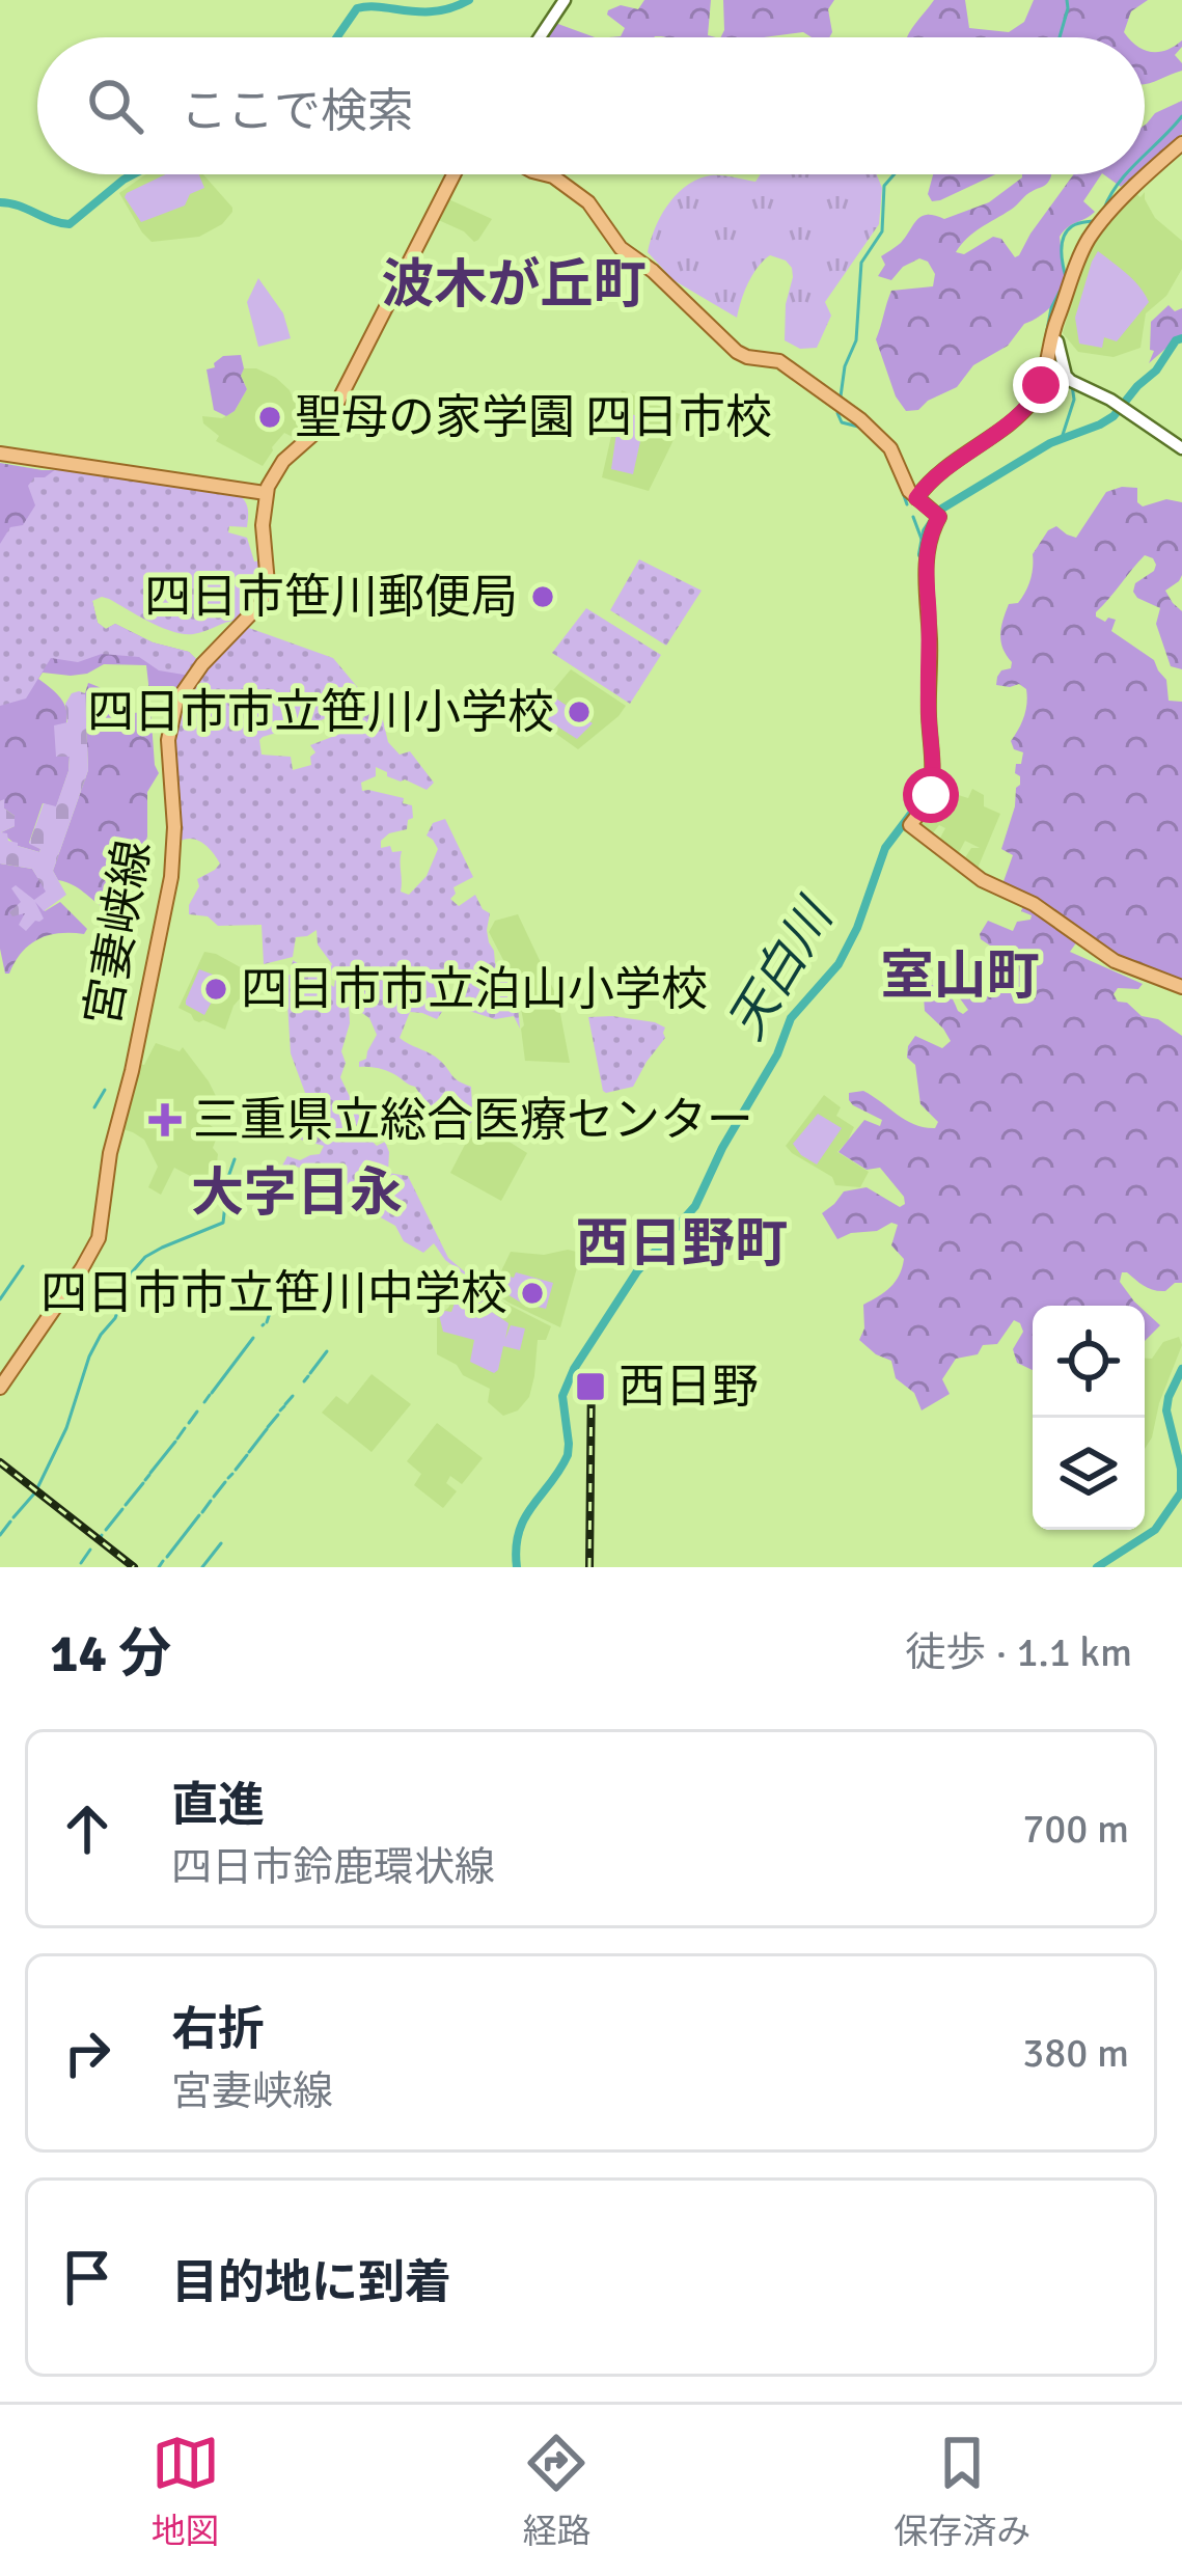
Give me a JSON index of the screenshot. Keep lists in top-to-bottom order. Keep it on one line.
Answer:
{"streets":{"main road":["宮妻峡線"]},"districts":["波木が丘町","室山町","大字日永","西日野町"],"water":["天白川"],"places":{"other":["聖母の家学園 四日市校","四日市笹川郵便局","四日市市立笹川小学校","四日市市立泊山小学校","四日市市立笹川中学校"],"health":["三重県立総合医療センター"],"transit":["西日野"]},"page":{"search":"ここで検索","heading":["14 分","徒歩 · 1.1 km"],"list":[["直進","四日市鈴鹿環状線","700 m"],["右折","宮妻峡線","380 m"],"目的地に到着"],"nav":["地図","経路","保存済み"]}}
